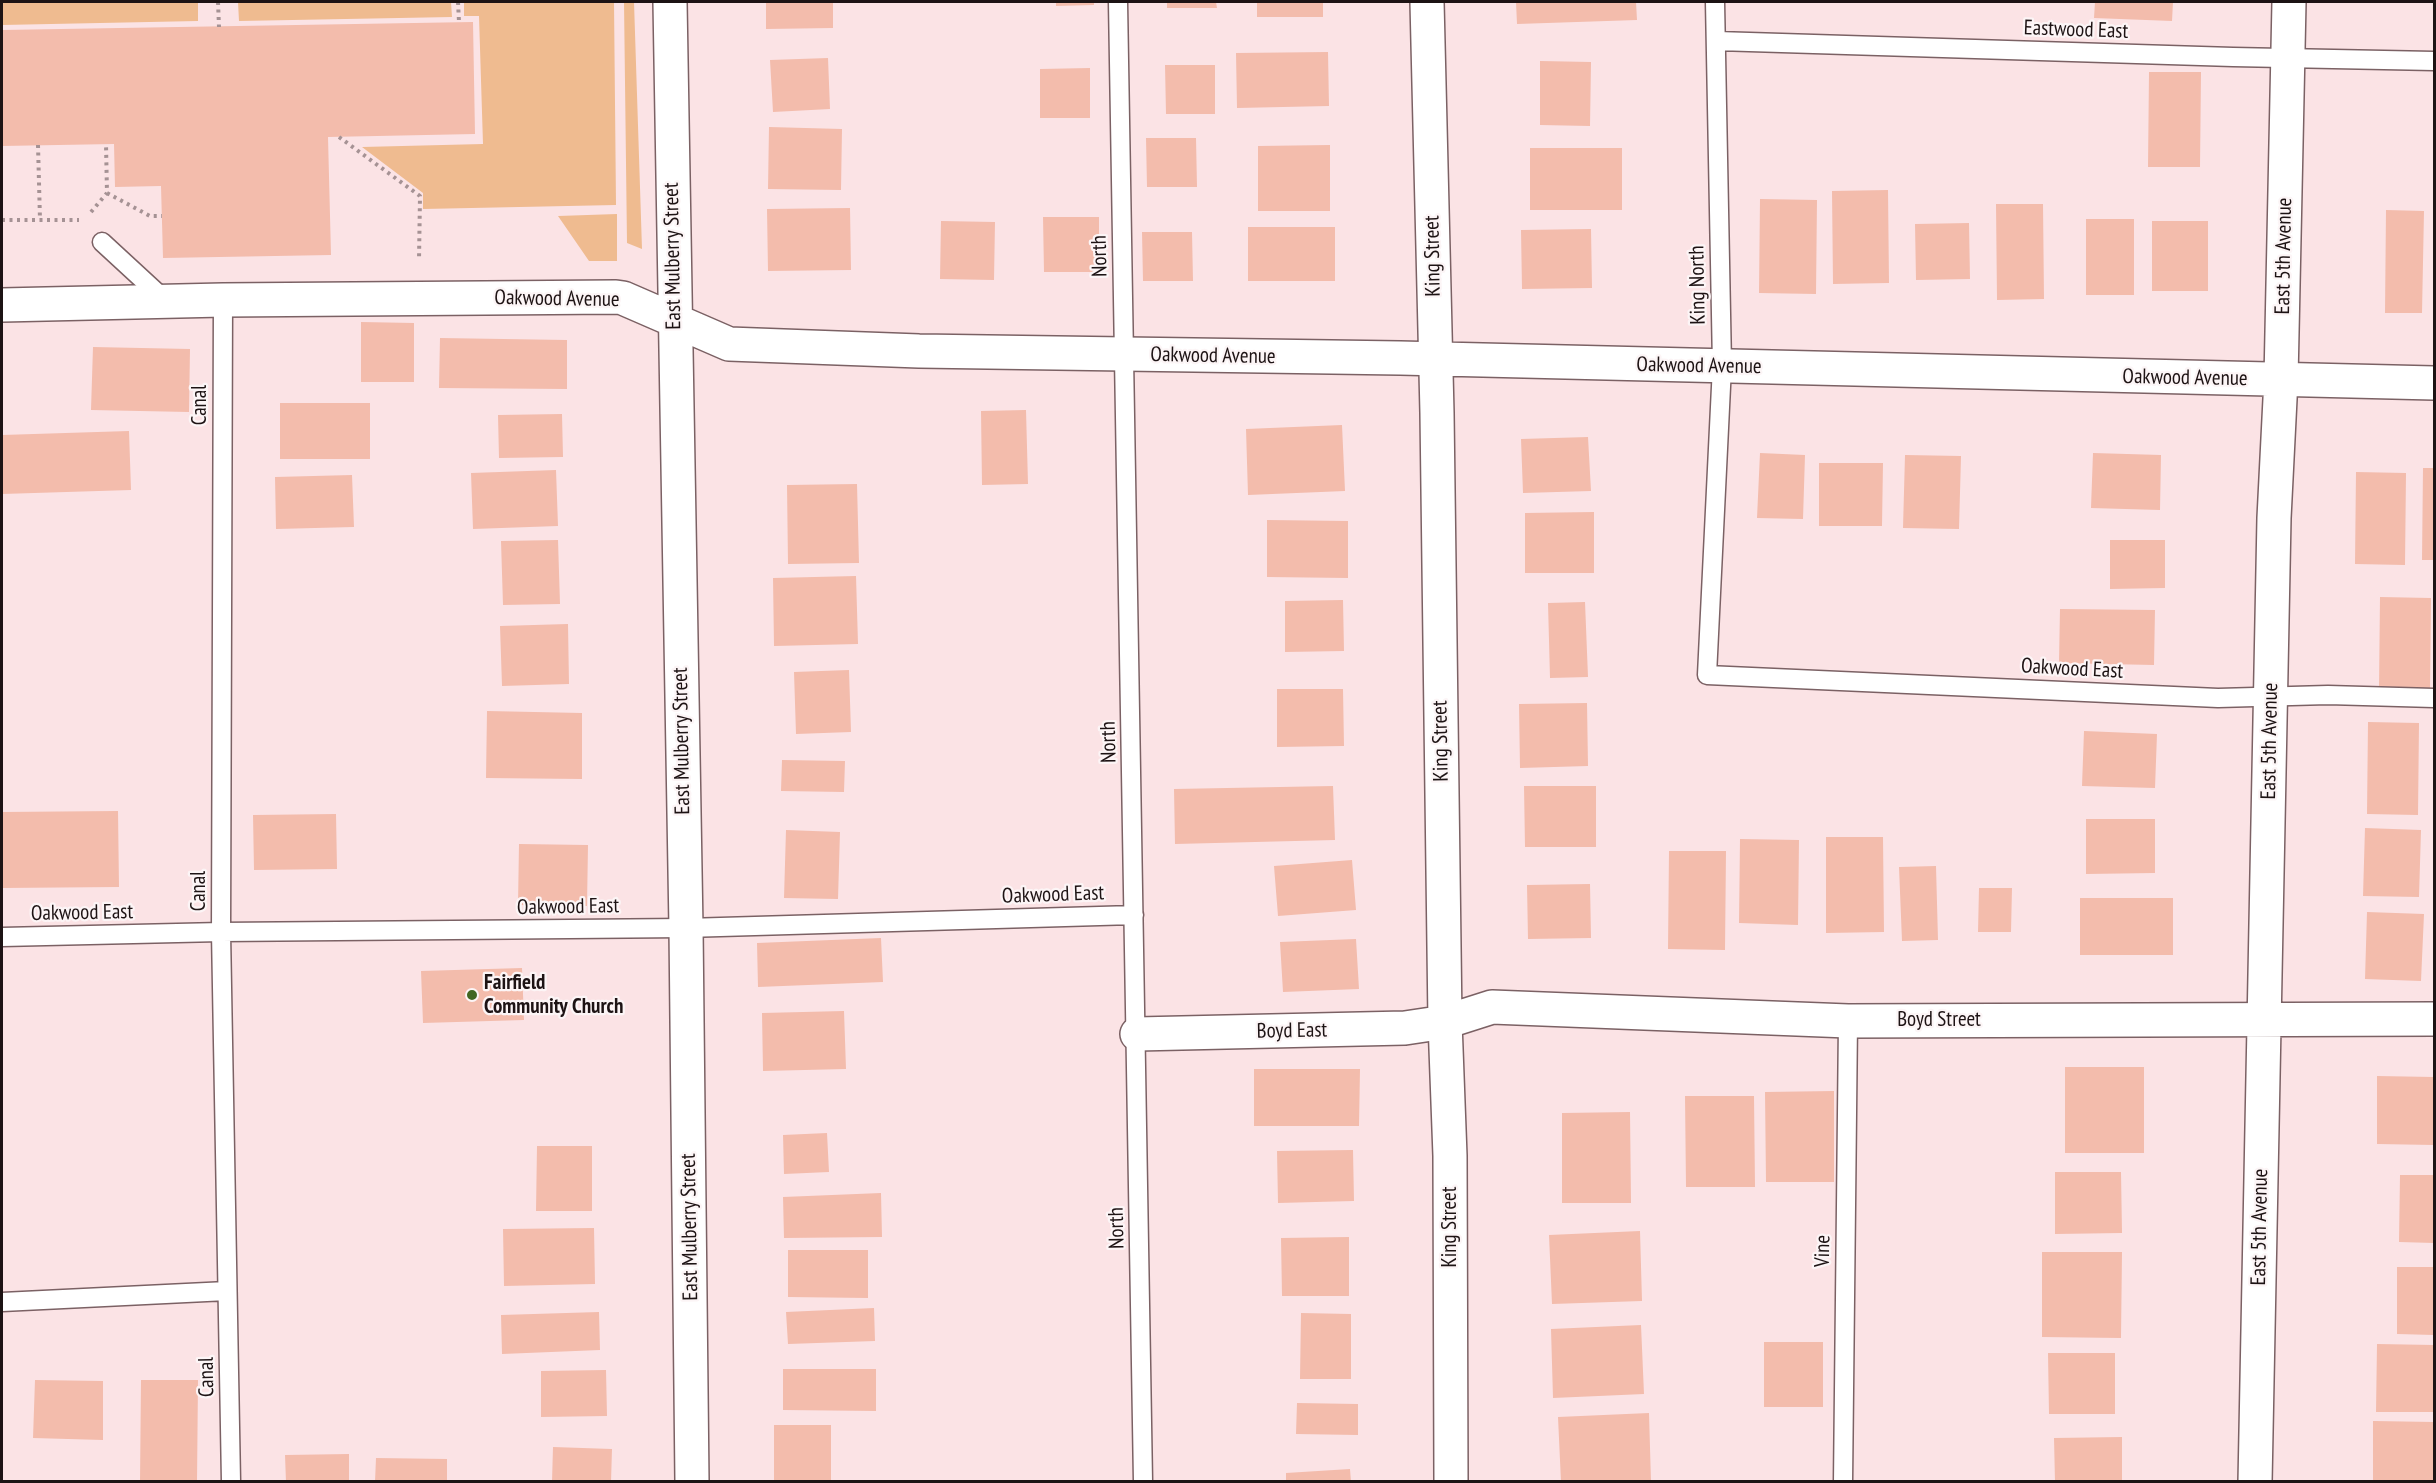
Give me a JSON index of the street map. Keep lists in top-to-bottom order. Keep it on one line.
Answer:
{"streets":{"street":["East Mulberry Street","King Street","East 5th Avenue","Oakwood Avenue","Boyd Street","Boyd East"],"lane":["Eastwood East","North","King North","Canal","Oakwood East","Vine"]},"crossings":[["Eastwood East","East 5th Avenue"],["Eastwood East","King North"],["East Mulberry Street","Oakwood Avenue"],["East Mulberry Street","Oakwood East"],["North","Oakwood Avenue"],["North","Oakwood East"],["North","Boyd East"],["King Street","Oakwood Avenue"],["King Street","Boyd Street"],["King Street","Boyd East"],["East 5th Avenue","Oakwood Avenue"],["East 5th Avenue","Oakwood East"],["East 5th Avenue","Boyd Street"],["King North","Oakwood Avenue"],["King North","Oakwood East"],["Oakwood Avenue","Canal"],["Canal","Oakwood East"],["Boyd Street","Boyd East"],["Boyd Street","Vine"]],"places":["Fairfield Community Church"]}
